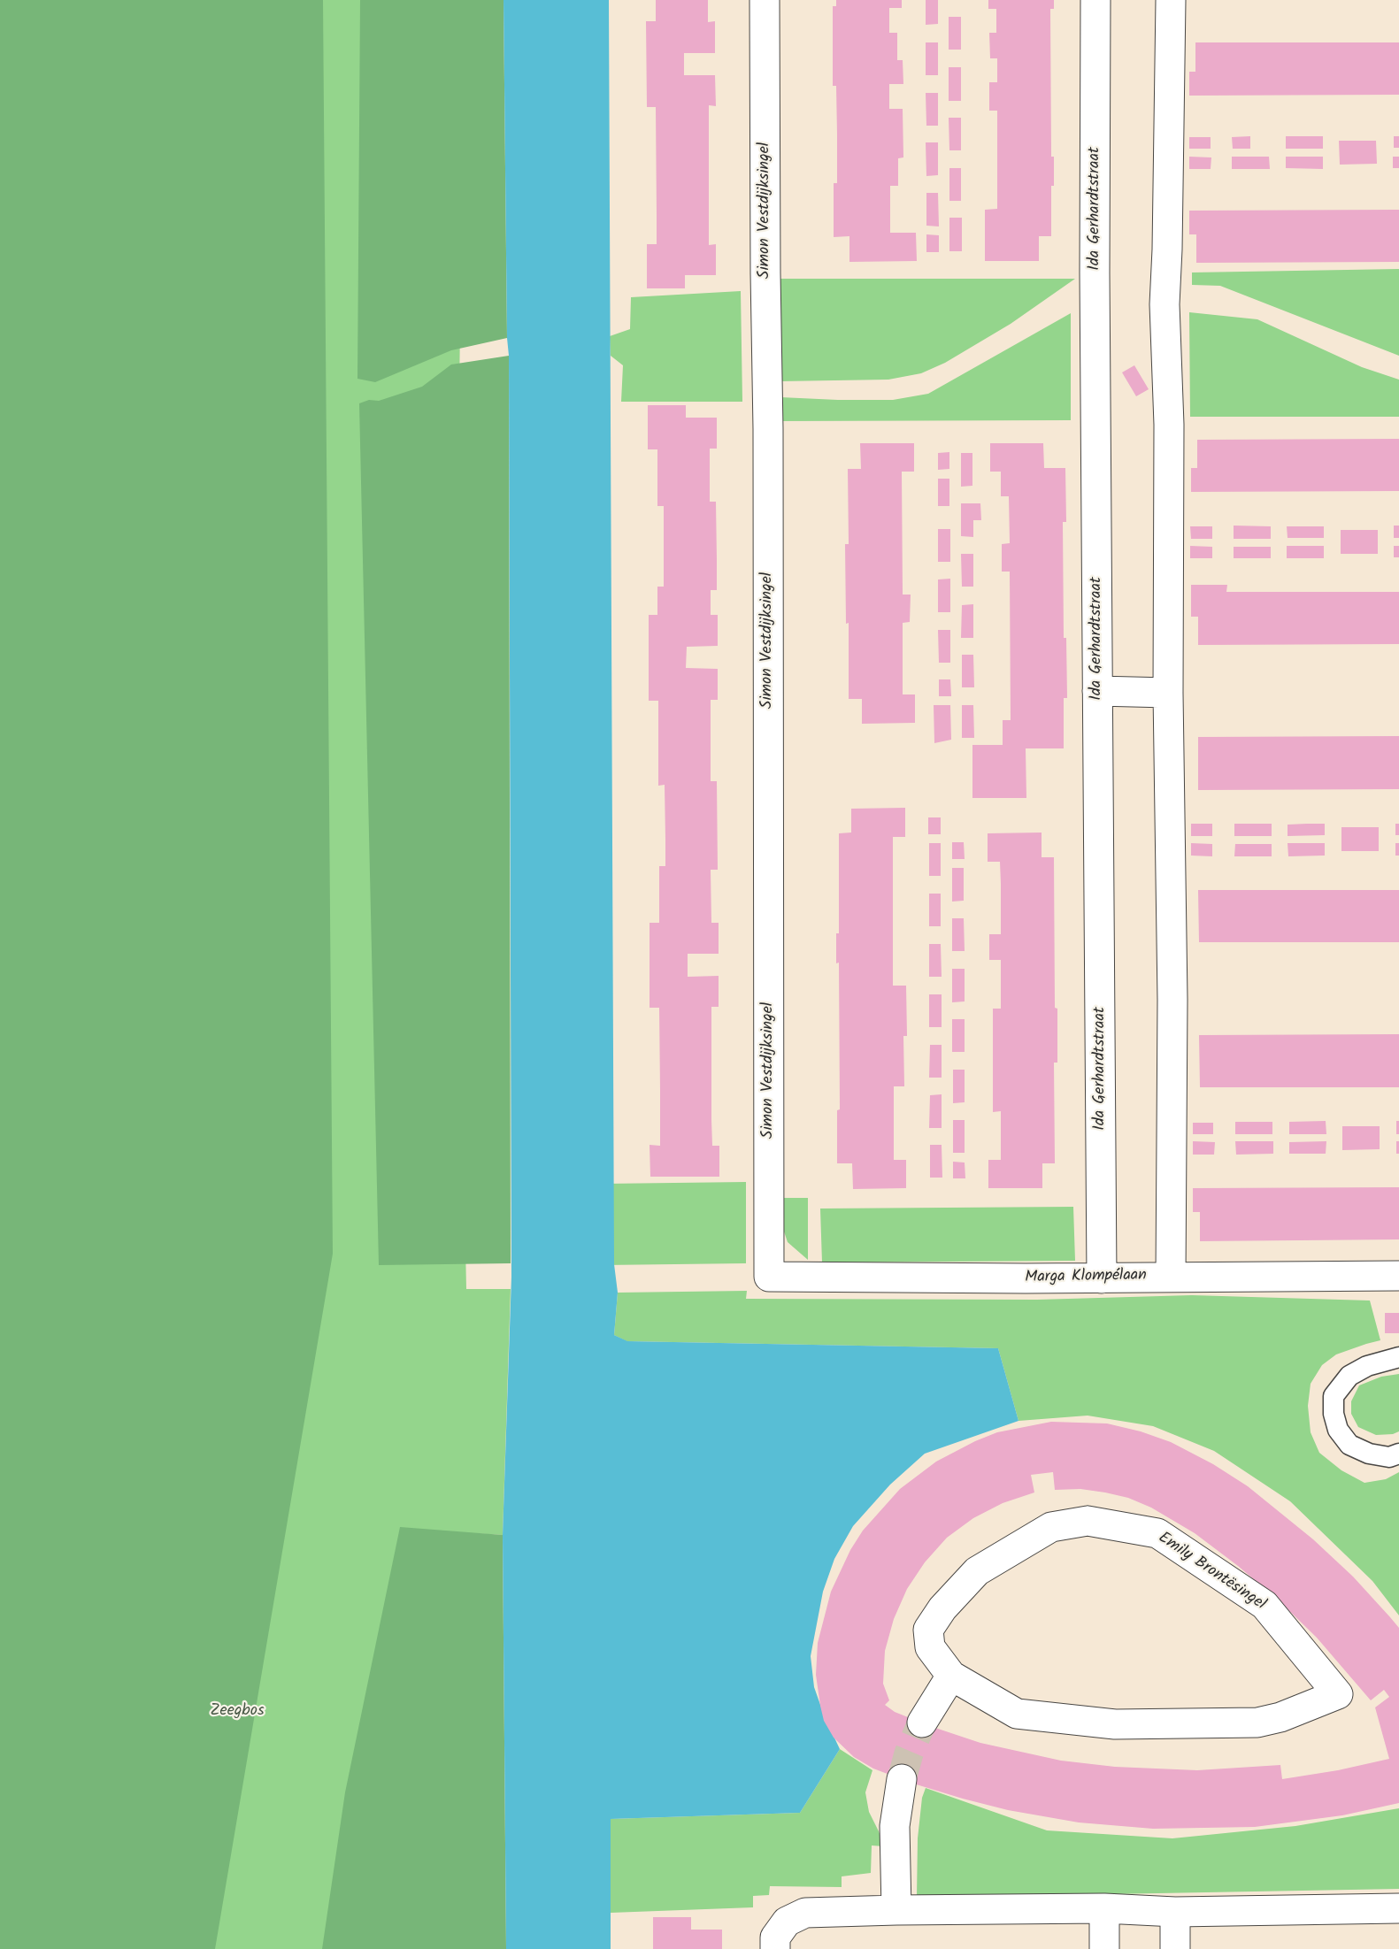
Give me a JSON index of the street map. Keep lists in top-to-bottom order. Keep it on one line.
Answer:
{"streets":{"street":["Ida Gerhardtstraat","Simon Vestdijksingel","Marga Klompélaan","Emily Brontësingel"]},"crossings":[["Ida Gerhardtstraat","Marga Klompélaan"],["Simon Vestdijksingel","Marga Klompélaan"]],"parks":["Zeegbos"]}
